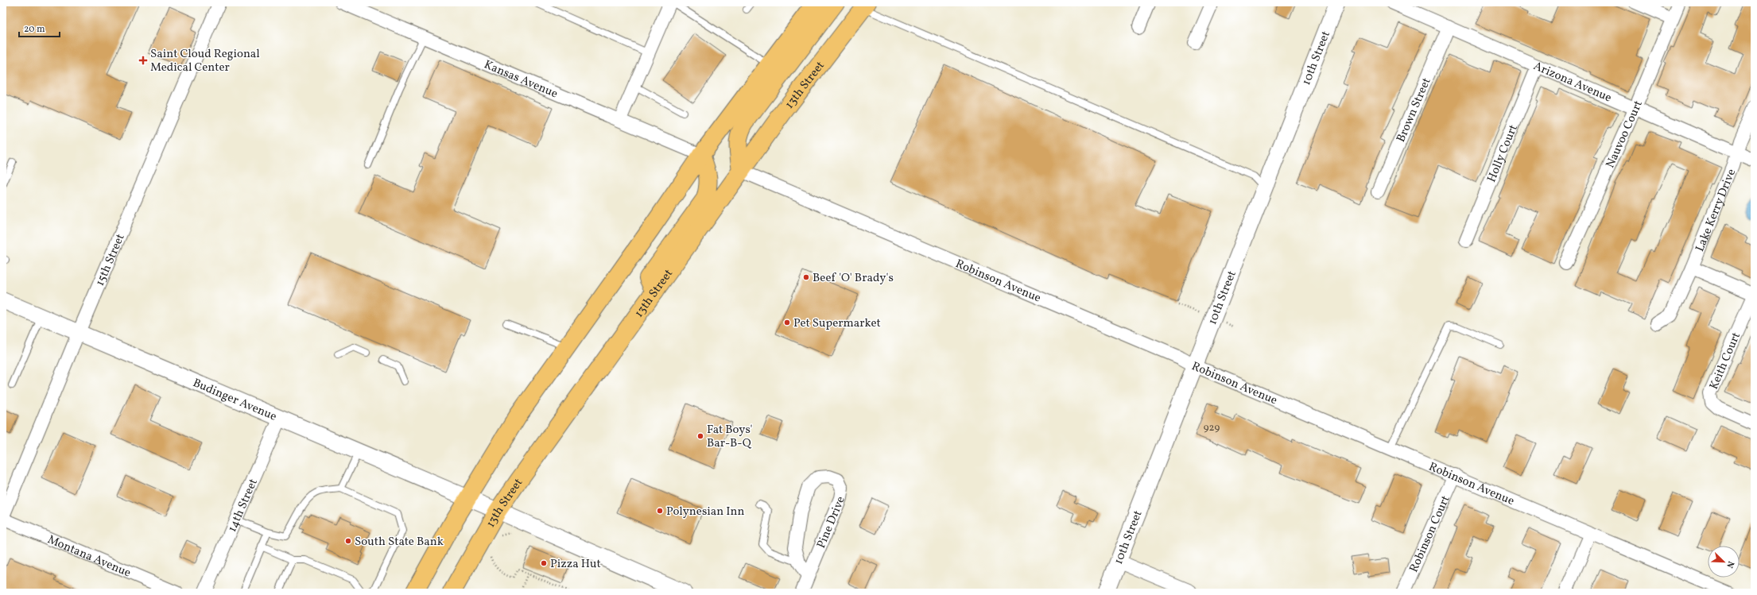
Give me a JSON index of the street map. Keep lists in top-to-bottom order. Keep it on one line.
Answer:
{"streets":{"highway":["13th Street"],"street":["10th Street","Kansas Avenue","Arizona Avenue","Brown Street","Nauvoo Court","Holly Court","Lake Kerry Drive","15th Street","Robinson Avenue","Keith Court","Budinger Avenue","14th Street","Pine Drive","Robinson Court","Montana Avenue"]},"crossings":[["10th Street","Robinson Avenue"],["Arizona Avenue","Brown Street"],["Arizona Avenue","Nauvoo Court"],["Arizona Avenue","Holly Court"],["Arizona Avenue","Lake Kerry Drive"],["13th Street","Robinson Avenue"],["13th Street","Budinger Avenue"],["Lake Kerry Drive","Keith Court"],["15th Street","Budinger Avenue"],["15th Street","Montana Avenue"],["Robinson Avenue","Robinson Court"],["Budinger Avenue","14th Street"]],"places":{"health":["Saint Cloud Regional Medical Center"],"other":["Beef 'O' Brady's","Pet Supermarket","Fat Boys' Bar-B-Q","Polynesian Inn","South State Bank","Pizza Hut"]},"house_numbers":["929"],"scale_bar":"20 m","north":"bottom right"}
